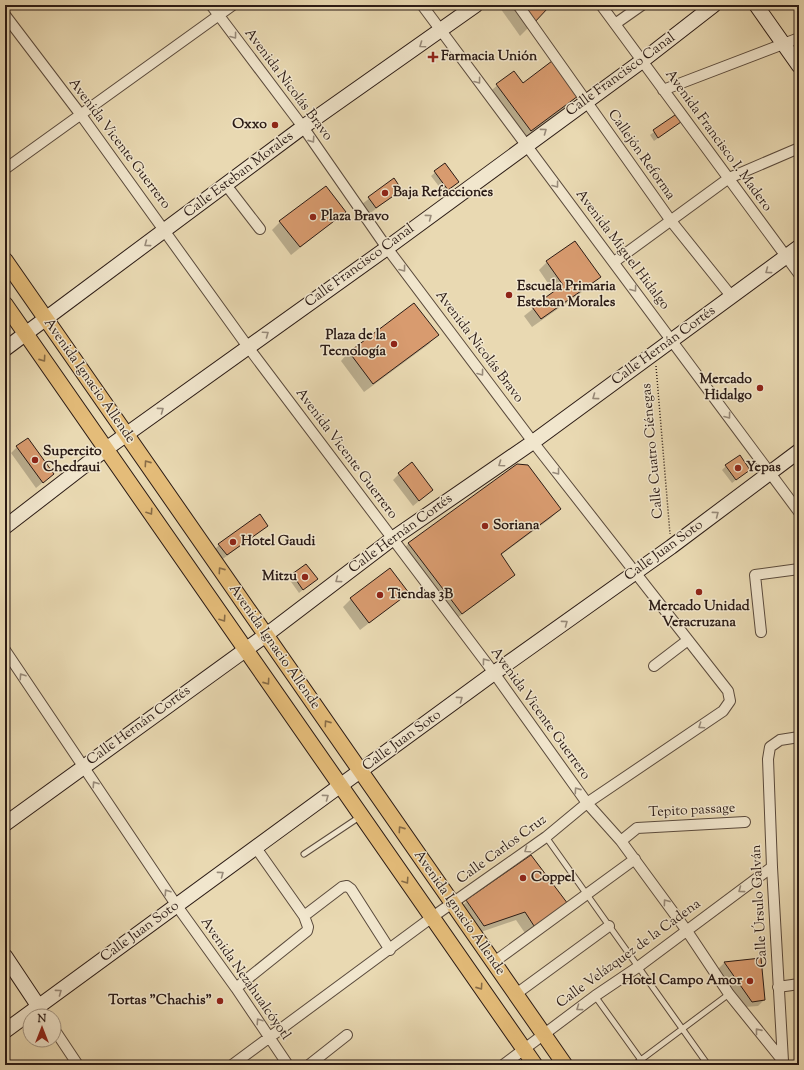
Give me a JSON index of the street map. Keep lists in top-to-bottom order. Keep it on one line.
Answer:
{"streets":{"main road":["Calle Francisco Canal","Calle Esteban Morales","Calle Hernán Cortés","Avenida Ignacio Allende","Calle Juan Soto"],"street":["Avenida Nicolás Bravo","Avenida Francisco I. Madero","Avenida Vicente Guerrero","Callejón Reforma","Avenida Miguel Hidalgo","Tepito passage","Calle Carlos Cruz","Calle Úrsulo Galván","Calle Velázquez de la Cadena","Avenida Nezahualcóyotl"],"path":["Calle Cuatro Ciénegas"]},"crossings":[["Calle Francisco Canal","Avenida Nicolás Bravo"],["Calle Francisco Canal","Avenida Francisco I. Madero"],["Calle Francisco Canal","Avenida Vicente Guerrero"],["Calle Francisco Canal","Callejón Reforma"],["Calle Francisco Canal","Avenida Miguel Hidalgo"],["Calle Francisco Canal","Avenida Ignacio Allende"],["Avenida Nicolás Bravo","Calle Esteban Morales"],["Avenida Nicolás Bravo","Calle Hernán Cortés"],["Avenida Nicolás Bravo","Calle Juan Soto"],["Avenida Nicolás Bravo","Calle Carlos Cruz"],["Avenida Francisco I. Madero","Calle Hernán Cortés"],["Avenida Vicente Guerrero","Calle Esteban Morales"],["Avenida Vicente Guerrero","Calle Hernán Cortés"],["Avenida Vicente Guerrero","Calle Juan Soto"],["Avenida Vicente Guerrero","Tepito passage"],["Avenida Vicente Guerrero","Calle Carlos Cruz"],["Avenida Vicente Guerrero","Calle Úrsulo Galván"],["Avenida Vicente Guerrero","Calle Velázquez de la Cadena"],["Callejón Reforma","Calle Hernán Cortés"],["Calle Esteban Morales","Avenida Miguel Hidalgo"],["Calle Esteban Morales","Avenida Ignacio Allende"],["Avenida Miguel Hidalgo","Calle Hernán Cortés"],["Avenida Miguel Hidalgo","Calle Juan Soto"],["Calle Hernán Cortés","Avenida Ignacio Allende"],["Calle Hernán Cortés","Calle Cuatro Ciénegas"],["Calle Hernán Cortés","Avenida Nezahualcóyotl"],["Avenida Ignacio Allende","Calle Juan Soto"],["Avenida Ignacio Allende","Calle Carlos Cruz"],["Avenida Ignacio Allende","Calle Velázquez de la Cadena"],["Calle Cuatro Ciénegas","Calle Juan Soto"],["Calle Juan Soto","Avenida Nezahualcóyotl"],["Calle Carlos Cruz","Avenida Nezahualcóyotl"],["Calle Úrsulo Galván","Calle Velázquez de la Cadena"]],"one_way":["Calle Francisco Canal","Avenida Nicolás Bravo","Avenida Vicente Guerrero","Calle Esteban Morales","Avenida Miguel Hidalgo","Calle Hernán Cortés","Calle Juan Soto","Avenida Nezahualcóyotl"],"places":{"health":["Farmacia Unión"],"other":["Oxxo","Baja Refacciones","Plaza Bravo","Escuela Primaria Esteban Morales","Plaza de la Tecnología","Mercado Hidalgo","Supercito Chedraui","Yepas","Soriana","Hotel Gaudi","Mitzu","Mercado Unidad Veracruzana","Tiendas 3B","Coppel","Hotel Campo Amor","Tortas \"Chachis\""]},"north":"top"}
